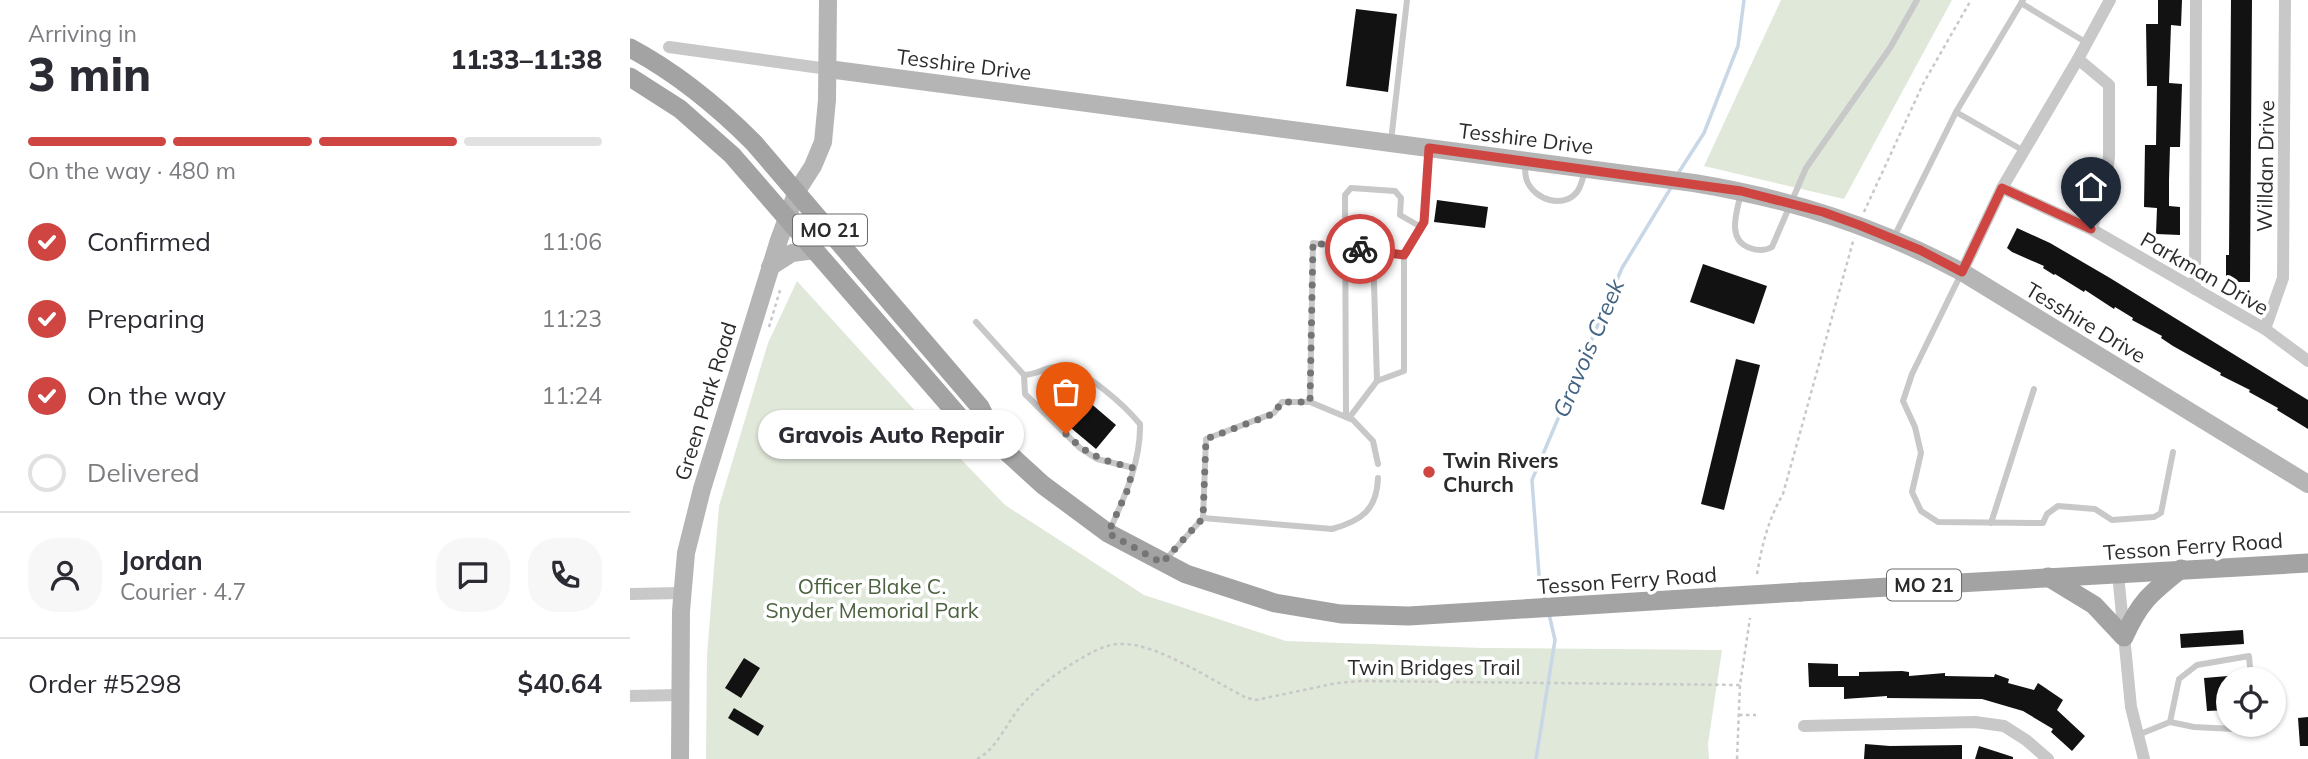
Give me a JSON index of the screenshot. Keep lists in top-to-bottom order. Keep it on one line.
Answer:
{"streets":{"main road":["MO 21","Tesson Ferry Road"],"street":["Tesshire Drive","Willdan Drive","Parkman Drive","Green Park Road"],"path":["Twin Bridges Trail"]},"crossings":[["Tesshire Drive","Green Park Road"],["Willdan Drive","Parkman Drive"],["Green Park Road","Tesson Ferry Road"]],"water":["Gravois Creek"],"parks":["Officer Blake C. Snyder Memorial Park"],"places":["Gravois Auto Repair","Twin Rivers Church"],"page":{"heading":["3 min","Arriving in","11:33–11:38"],"panel":["Jordan","Courier · 4.7","Order #5298","$40.64"],"bar":"On the way · 480 m","list":[["Confirmed","11:06"],["Preparing","11:23"],["On the way","11:24"],"Delivered"],"bubble":"Gravois Auto Repair"}}
